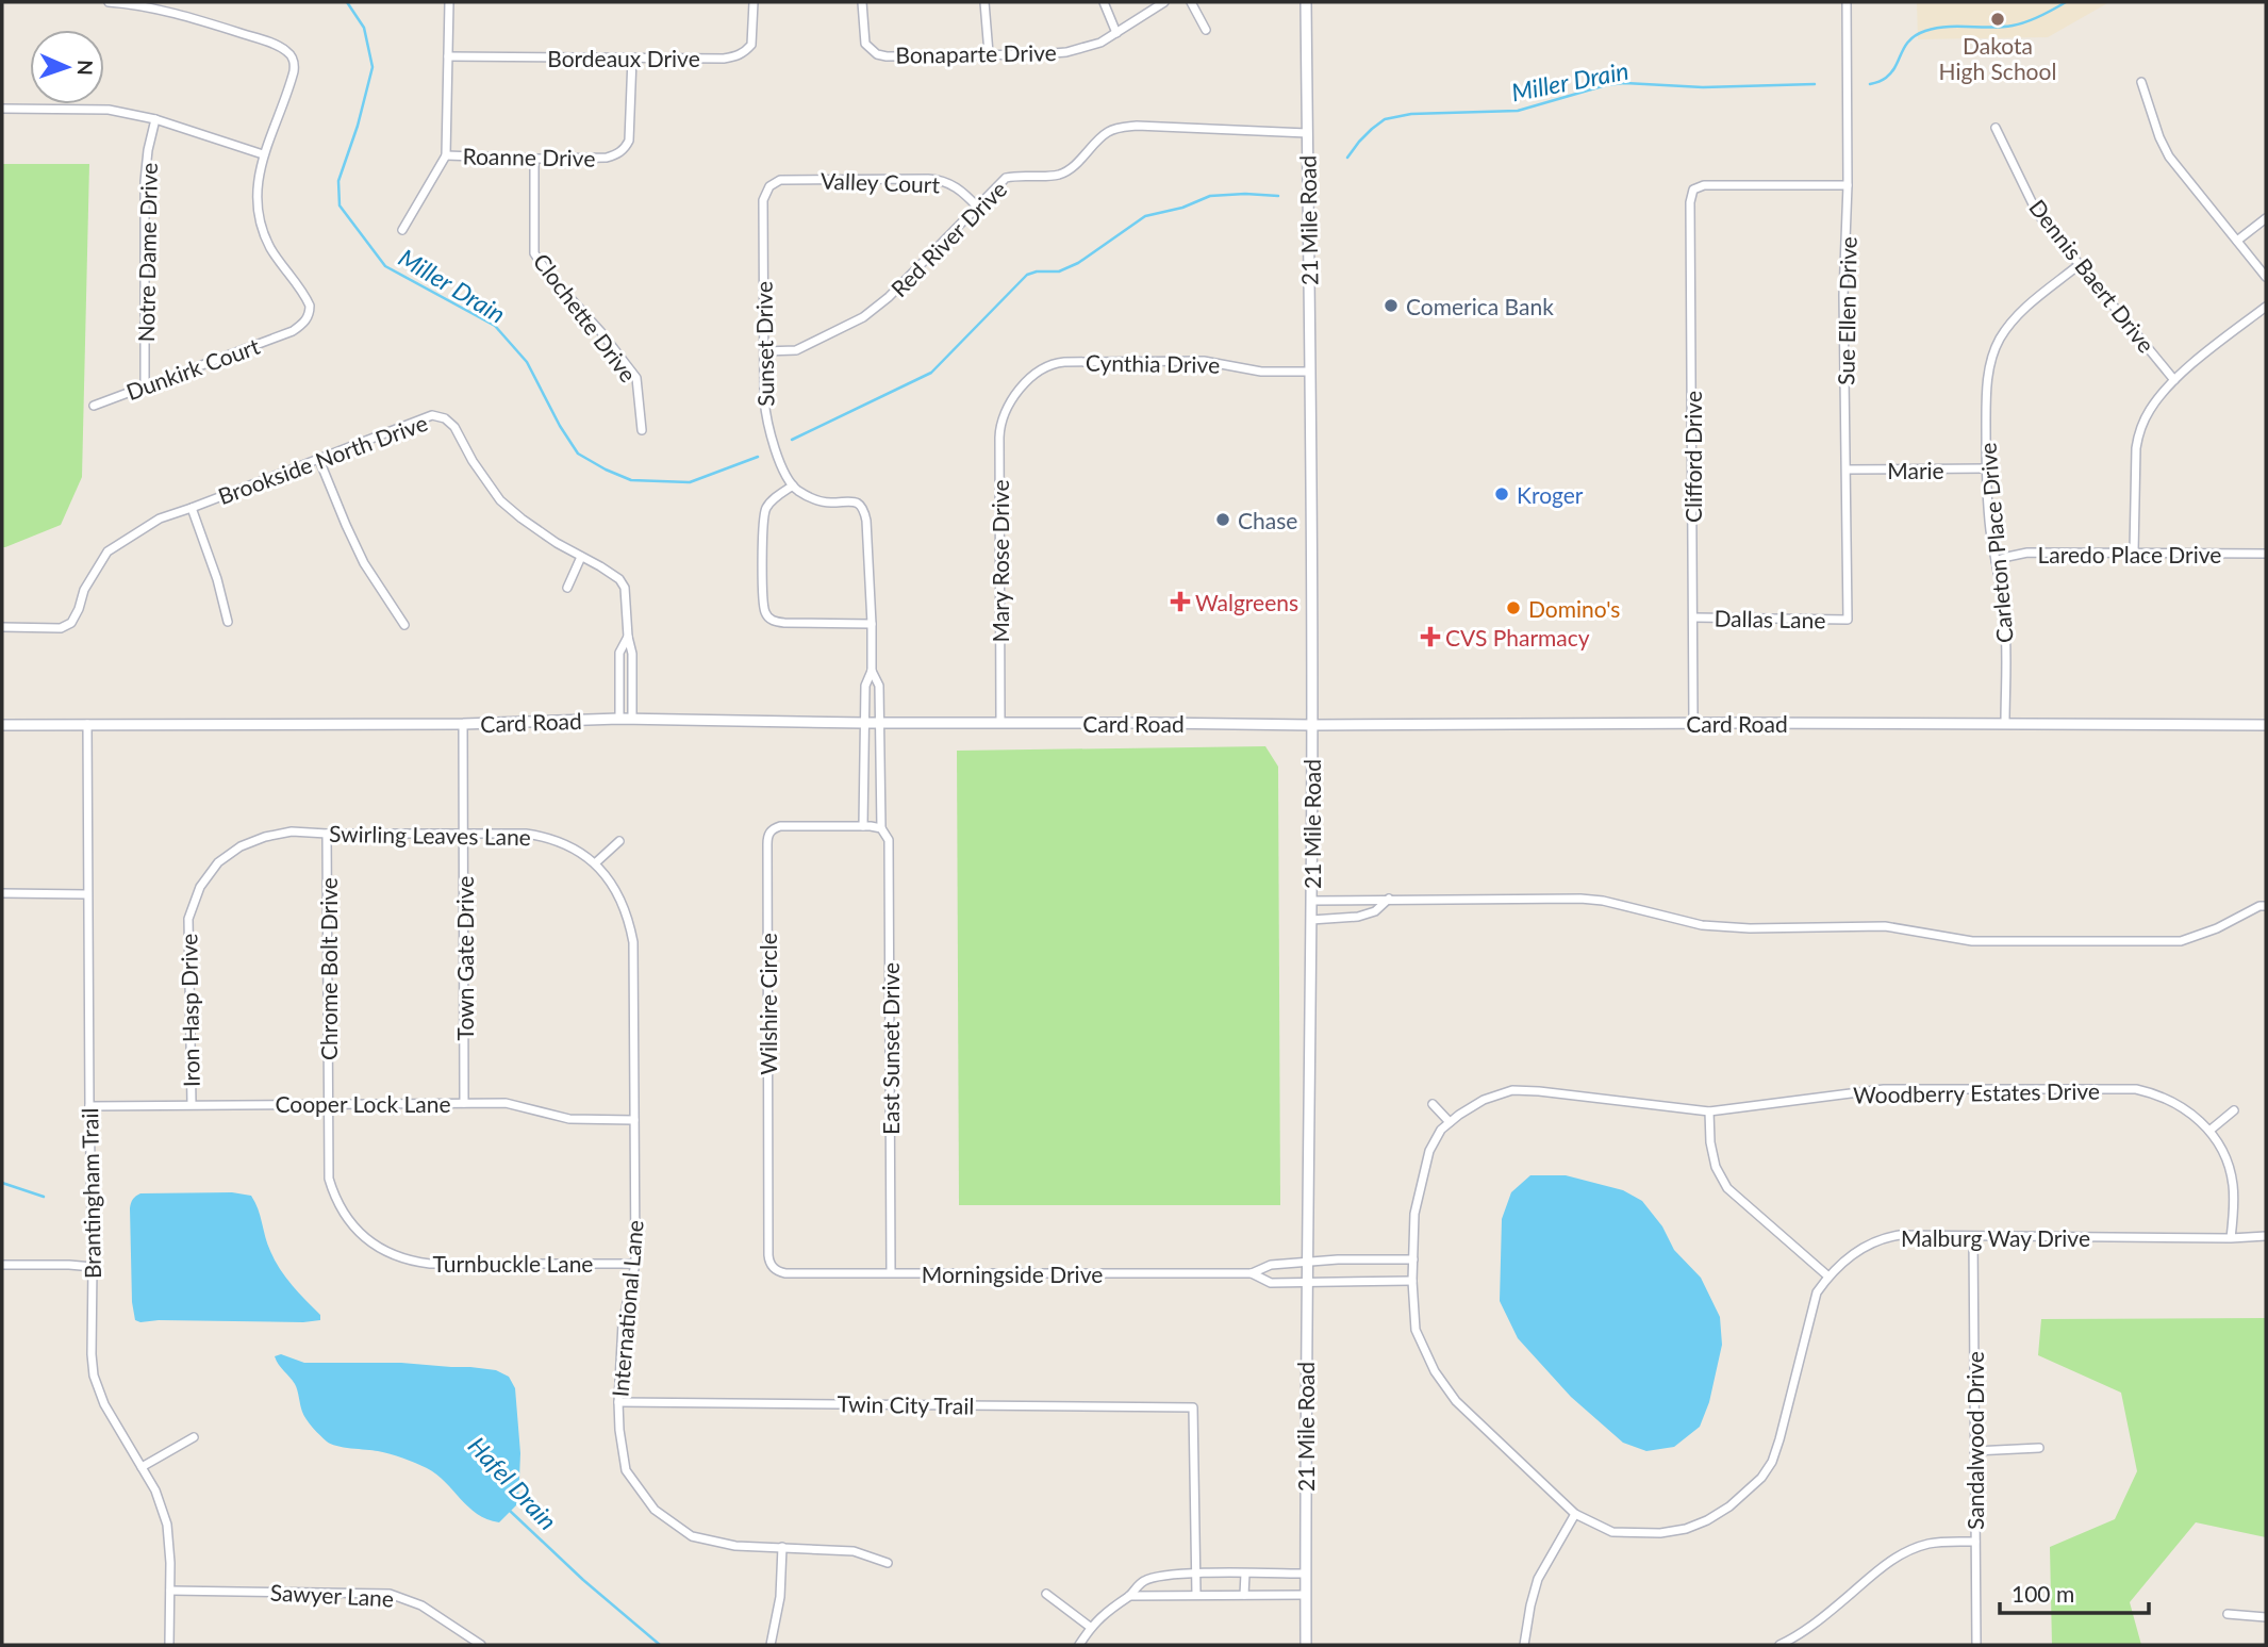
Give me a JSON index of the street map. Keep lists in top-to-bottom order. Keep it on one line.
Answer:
{"streets":{"street":["Bonaparte Drive","Bordeaux Drive","Roanne Drive","Valley Court","21 Mile Road","Red River Drive","Notre Dame Drive","Dennis Baert Drive","Sue Ellen Drive","Clochette Drive","Sunset Drive","Cynthia Drive","Dunkirk Court","Clifford Drive","Brookside North Drive","Marie","Carleton Place Drive","Laredo Place Drive","Mary Rose Drive","Dallas Lane","Card Road","Swirling Leaves Lane","Town Gate Drive","Chrome Bolt Drive","Wilshire Circle","Iron Hasp Drive","East Sunset Drive","Woodberry Estates Drive","Cooper Lock Lane","Brantingham Trail","Malburg Way Drive","Turnbuckle Lane","Morningside Drive","International Lane","Twin City Trail","Sandalwood Drive","Sawyer Lane"]},"crossings":[["Bordeaux Drive","Roanne Drive"],["Roanne Drive","Clochette Drive"],["Valley Court","Red River Drive"],["Valley Court","Sunset Drive"],["21 Mile Road","Red River Drive"],["21 Mile Road","Cynthia Drive"],["21 Mile Road","Card Road"],["21 Mile Road","Morningside Drive"],["Red River Drive","Sunset Drive"],["Notre Dame Drive","Dunkirk Court"],["Dennis Baert Drive","Carleton Place Drive"],["Sue Ellen Drive","Clifford Drive"],["Sue Ellen Drive","Marie"],["Sue Ellen Drive","Dallas Lane"],["Cynthia Drive","Mary Rose Drive"],["Clifford Drive","Dallas Lane"],["Clifford Drive","Card Road"],["Brookside North Drive","Card Road"],["Marie","Carleton Place Drive"],["Carleton Place Drive","Laredo Place Drive"],["Carleton Place Drive","Card Road"],["Mary Rose Drive","Card Road"],["Card Road","Town Gate Drive"],["Card Road","East Sunset Drive"],["Card Road","Brantingham Trail"],["Swirling Leaves Lane","Town Gate Drive"],["Swirling Leaves Lane","Chrome Bolt Drive"],["Swirling Leaves Lane","Iron Hasp Drive"],["Swirling Leaves Lane","International Lane"],["Town Gate Drive","Cooper Lock Lane"],["Chrome Bolt Drive","Cooper Lock Lane"],["Chrome Bolt Drive","Turnbuckle Lane"],["Wilshire Circle","Morningside Drive"],["Iron Hasp Drive","Cooper Lock Lane"],["East Sunset Drive","Morningside Drive"],["Woodberry Estates Drive","Malburg Way Drive"],["Woodberry Estates Drive","Morningside Drive"],["Cooper Lock Lane","Brantingham Trail"],["Cooper Lock Lane","Turnbuckle Lane"],["Cooper Lock Lane","International Lane"],["Brantingham Trail","Sawyer Lane"],["Malburg Way Drive","Morningside Drive"],["Malburg Way Drive","Sandalwood Drive"],["Turnbuckle Lane","International Lane"],["International Lane","Twin City Trail"]],"water":["Miller Drain","Hafel Drain"],"places":{"other":["Dakota High School","Comerica Bank","Kroger","Chase","Domino's"],"health":["Walgreens","CVS Pharmacy"]},"scale_bar":"100 m","north":"right"}
